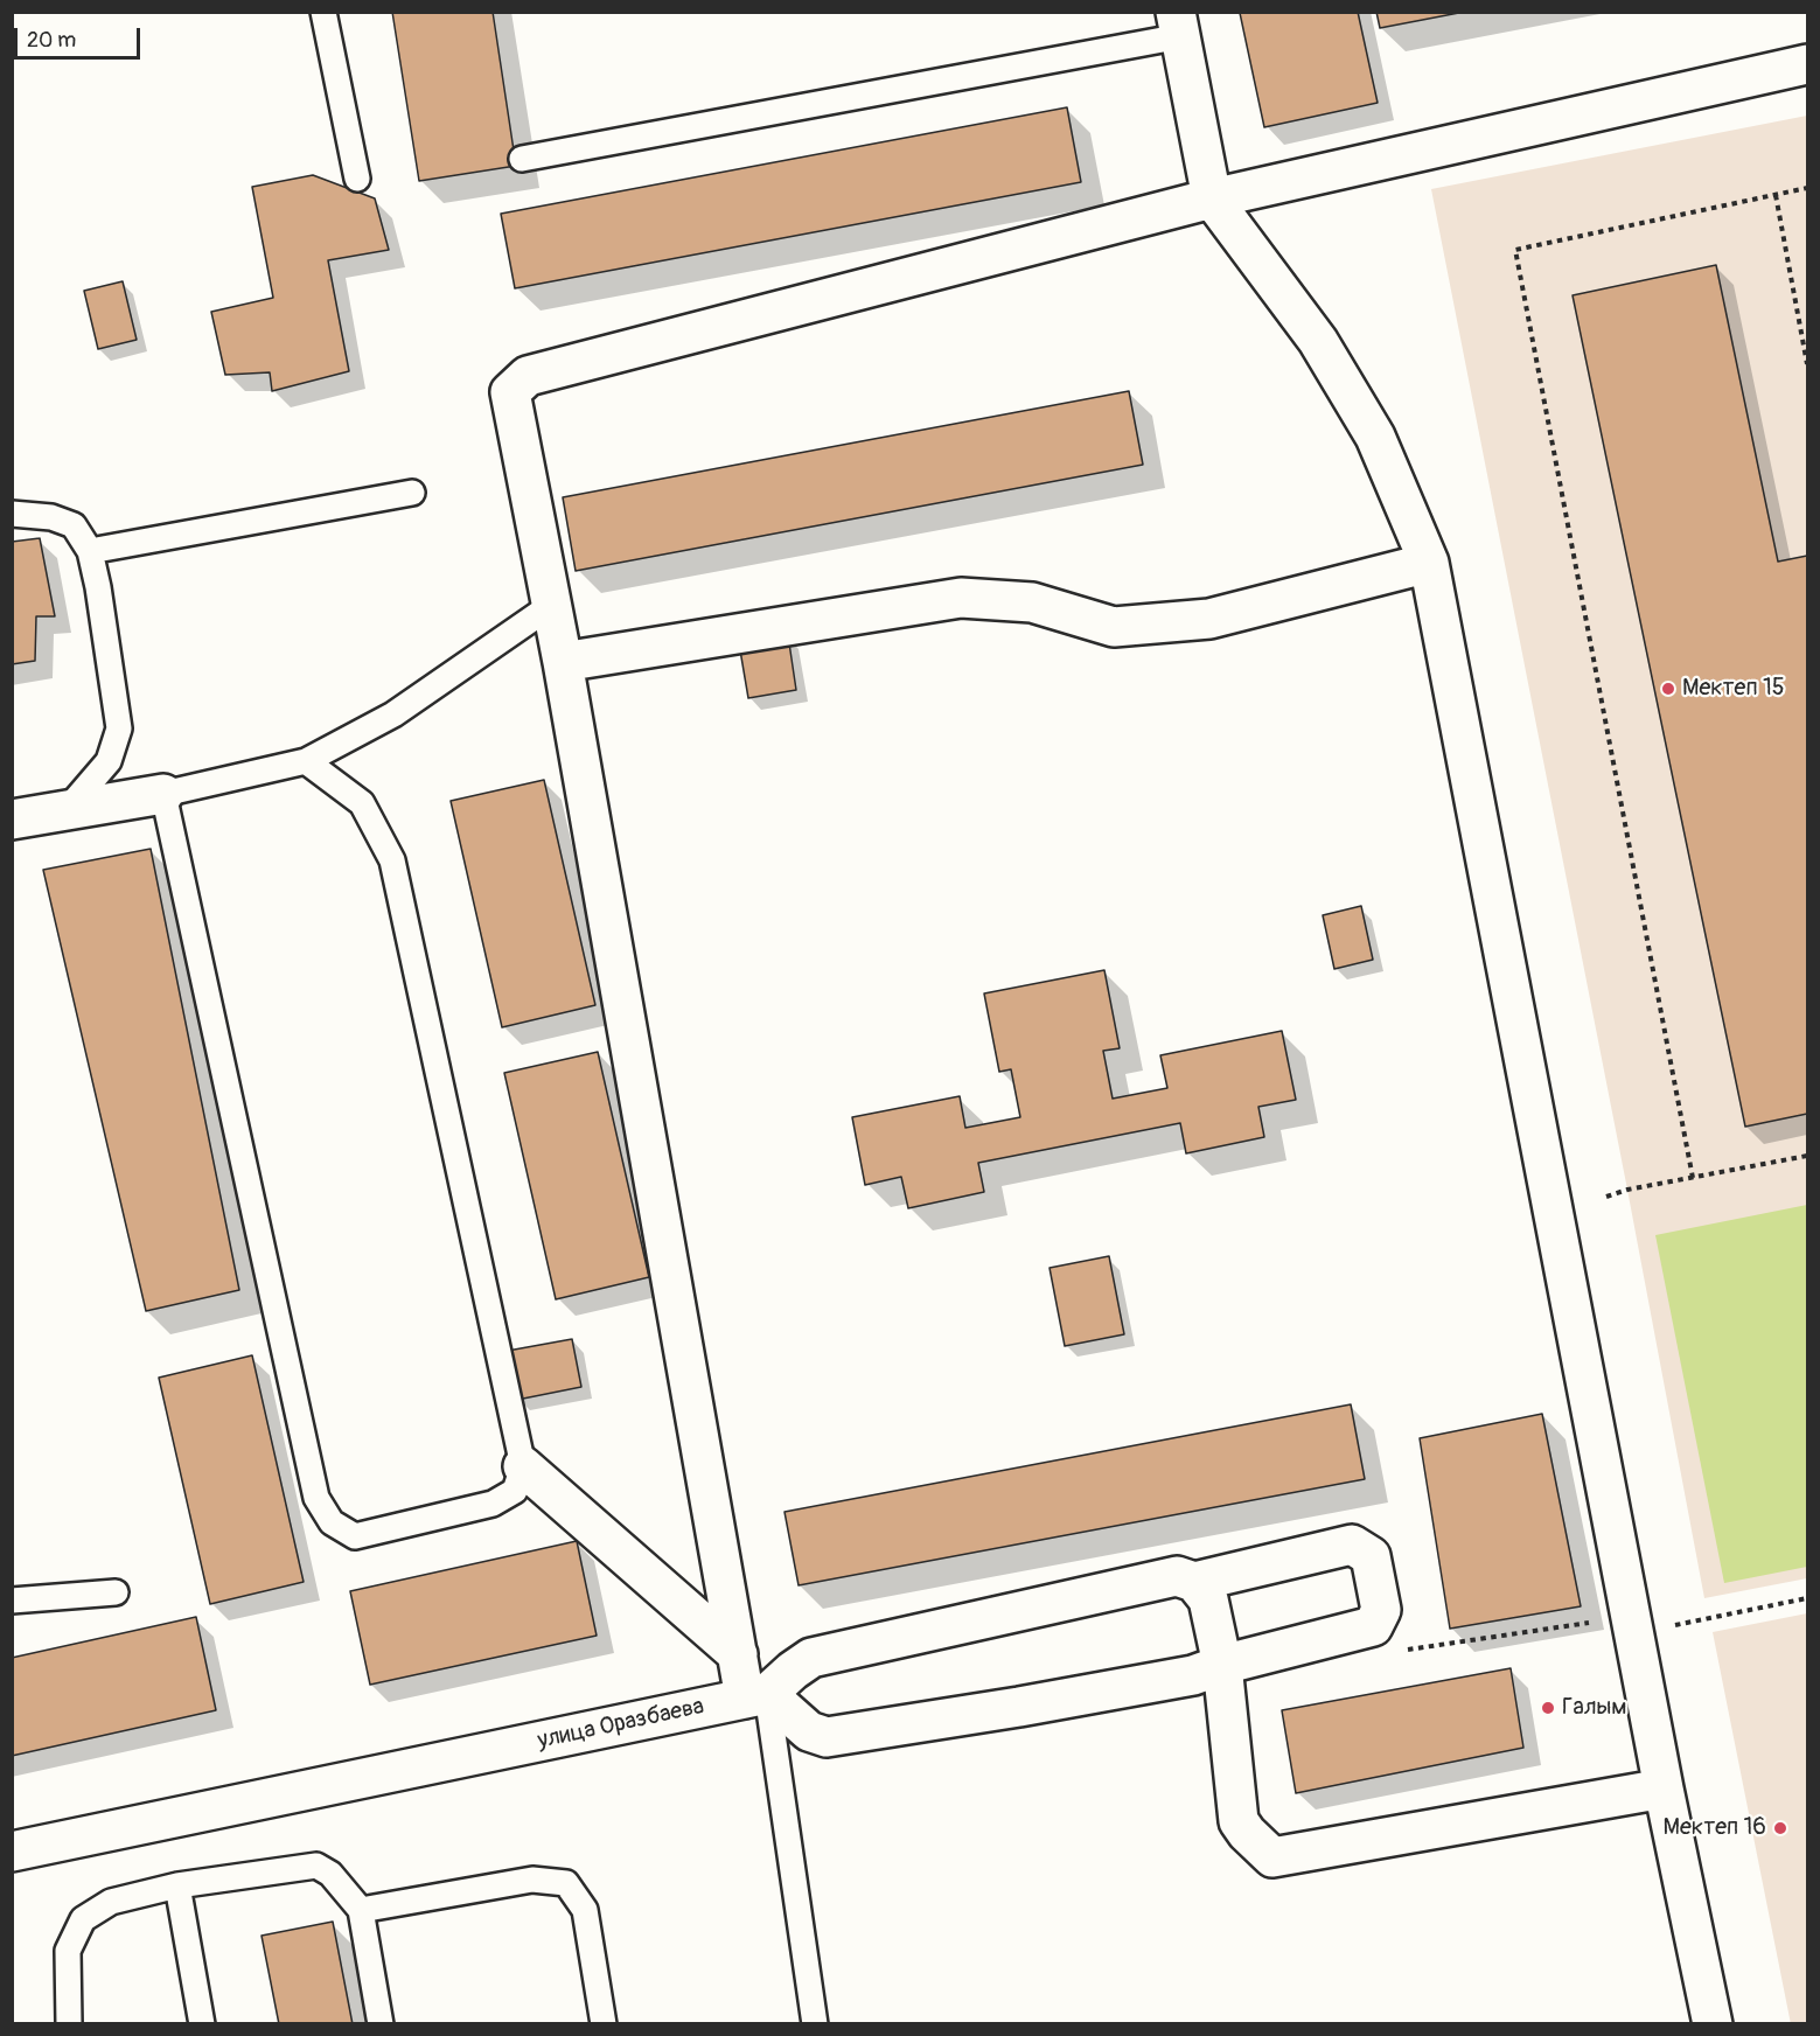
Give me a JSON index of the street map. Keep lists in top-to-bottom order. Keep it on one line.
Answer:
{"streets":{"street":["улица Оразбаева"]},"places":["Мектеп 15","Галым","Мектеп 16"],"scale_bar":"20 m"}
